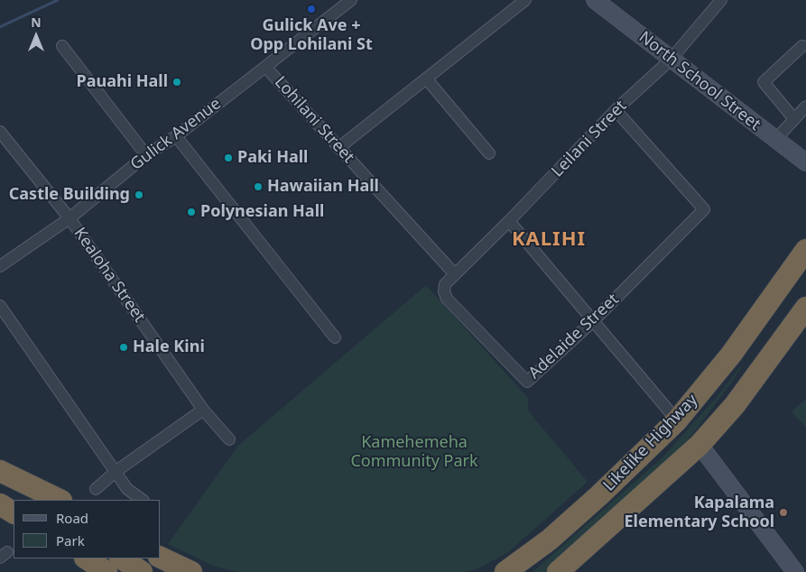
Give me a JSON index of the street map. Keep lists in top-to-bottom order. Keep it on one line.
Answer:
{"streets":{"highway":["Likelike Highway"],"main road":["North School Street"],"street":["Lohilani Street","Gulick Avenue","Leilani Street","Kealoha Street","Adelaide Street"]},"crossings":[["North School Street","Leilani Street"],["Lohilani Street","Gulick Avenue"],["Lohilani Street","Leilani Street"],["Lohilani Street","Adelaide Street"],["Gulick Avenue","Kealoha Street"],["Leilani Street","Adelaide Street"]],"districts":["KALIHI"],"parks":["Kamehemeha Community Park"],"places":["Gulick Ave + Opp Lohilani St","Pauahi Hall","Paki Hall","Hawaiian Hall","Castle Building","Polynesian Hall","Hale Kini","Kapalama Elementary School"],"legend":["Road","Park"],"north":"top"}
